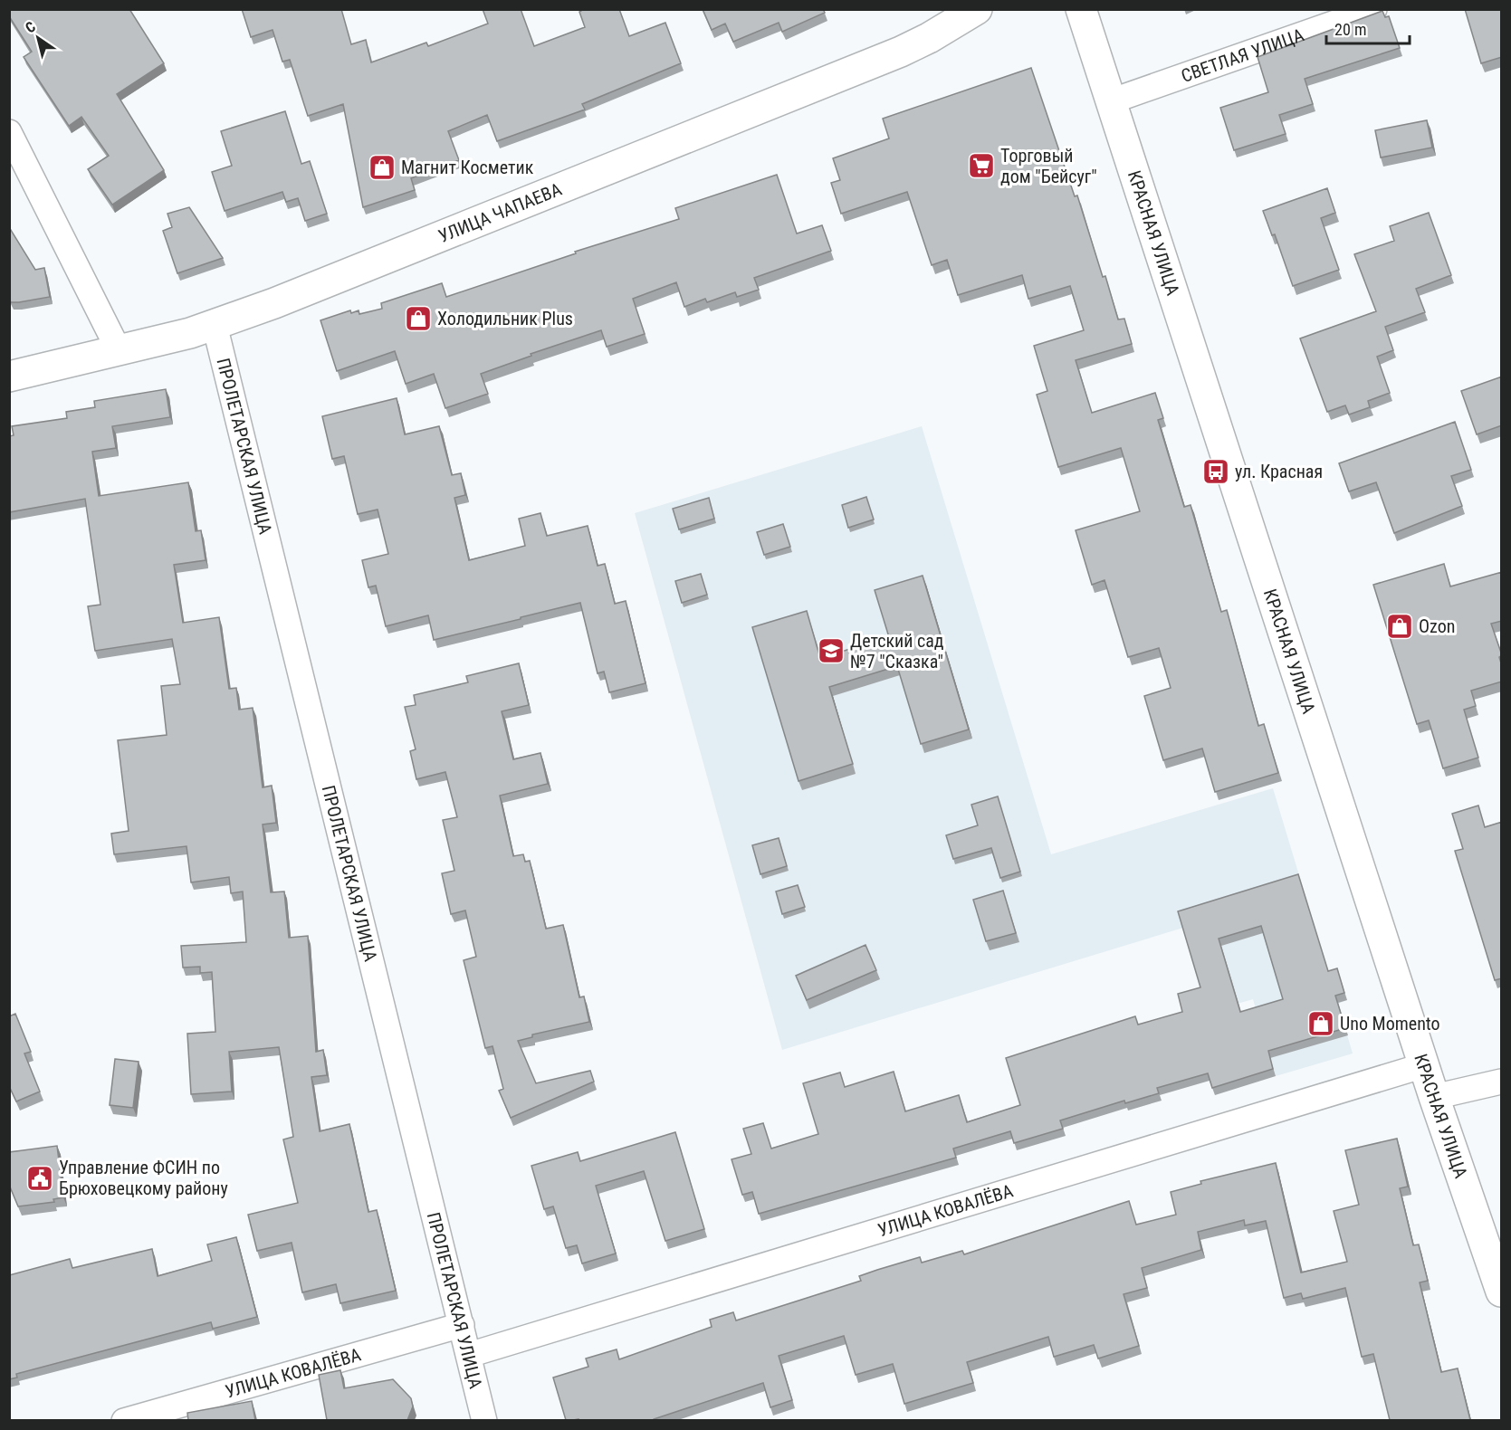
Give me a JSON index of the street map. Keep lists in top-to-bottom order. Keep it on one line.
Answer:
{"streets":{"street":["СВЕТЛАЯ УЛИЦА","УЛИЦА ЧАПАЕВА","КРАСНАЯ УЛИЦА","ПРОЛЕТАРСКАЯ УЛИЦА","УЛИЦА КОВАЛЁВА"]},"crossings":[["СВЕТЛАЯ УЛИЦА","КРАСНАЯ УЛИЦА"],["УЛИЦА ЧАПАЕВА","ПРОЛЕТАРСКАЯ УЛИЦА"],["КРАСНАЯ УЛИЦА","УЛИЦА КОВАЛЁВА"],["ПРОЛЕТАРСКАЯ УЛИЦА","УЛИЦА КОВАЛЁВА"]],"places":{"supermarket":["Торговый дом \"Бейсуг\""],"shop":["Магнит Косметик","Холодильник Plus","Ozon","Uno Momento"],"bus stop":["ул. Красная"],"school or university":["Детский сад №7 \"Сказка\""],"public building":["Управление ФСИН по Брюховецкому району"]},"scale_bar":"20 m","north":"top left"}
